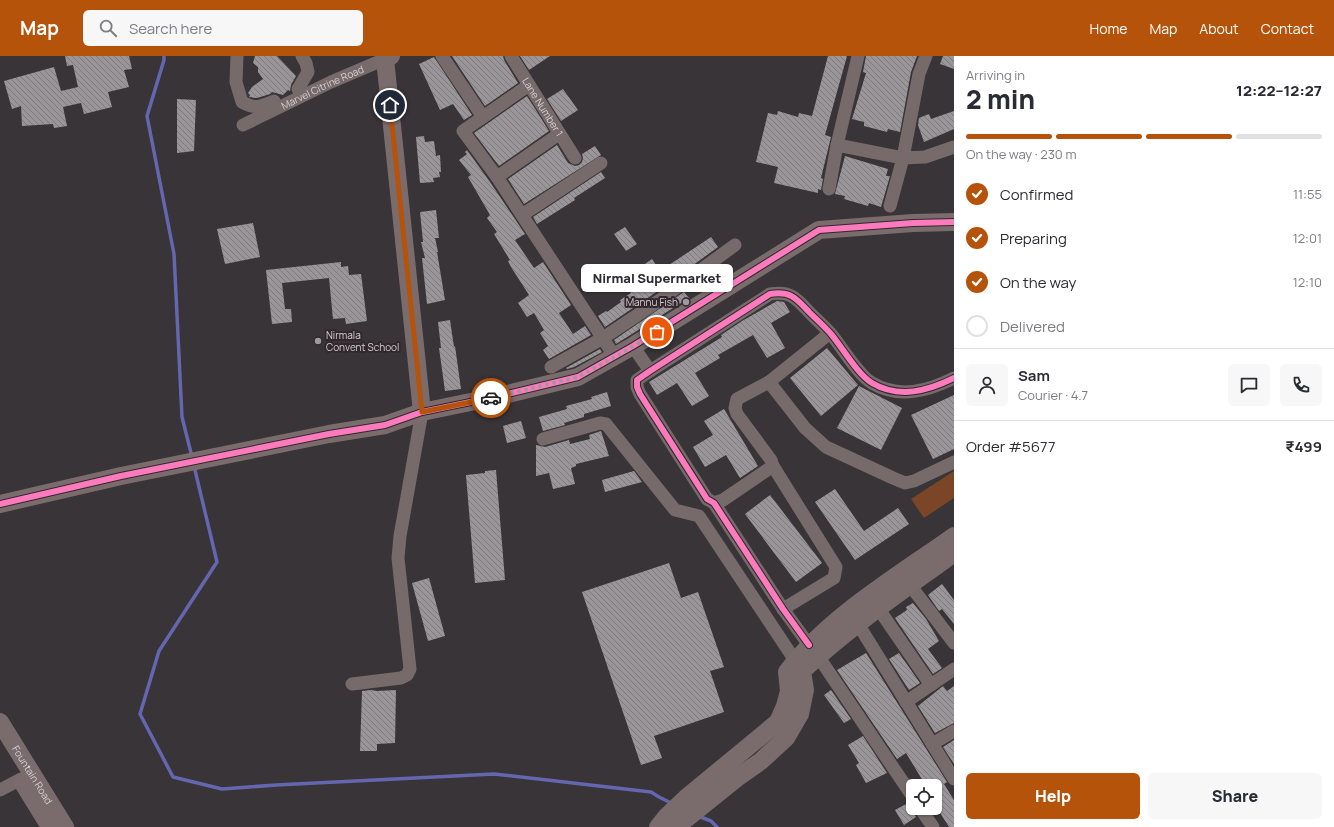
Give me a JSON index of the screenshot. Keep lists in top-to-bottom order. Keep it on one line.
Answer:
{"streets":{"street":["Marvel Citrine Road","Lane Number 1","Fountain Road"]},"places":["Mannu Fish","Nirmal Supermarket","Nirmala Convent School"],"page":{"header":"Map","search":"Search here","nav":["Home","Map","About","Contact"],"heading":["2 min","Arriving in","12:22–12:27"],"panel":["Sam","Courier · 4.7","Order #5677","₹499"],"bar":"On the way · 230 m","list":[["Confirmed","11:55"],["Preparing","12:01"],["On the way","12:10"],"Delivered"],"bubble":"Nirmal Supermarket","buttons":["Help","Share"]}}
